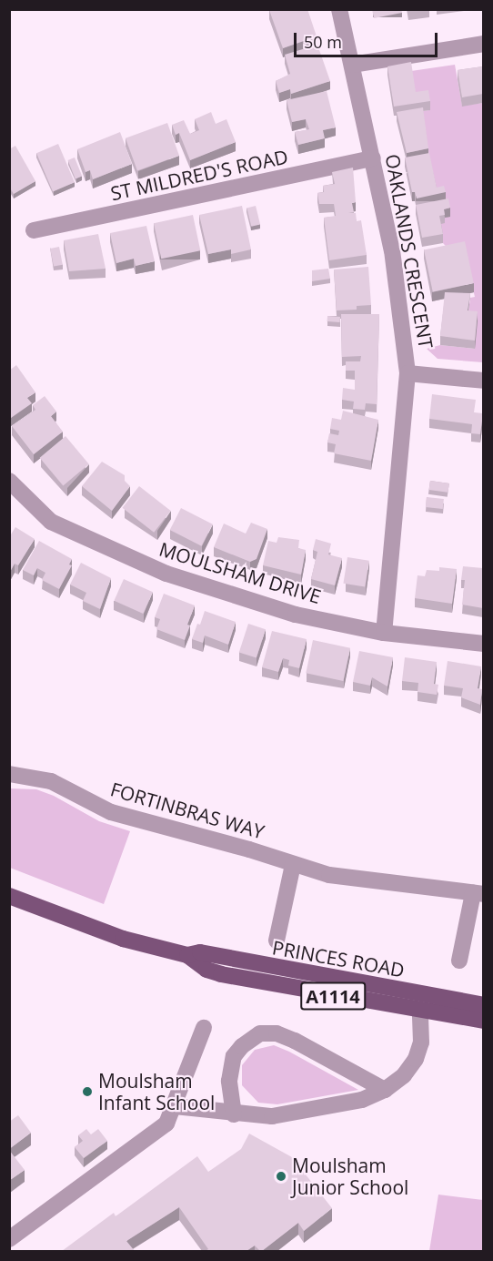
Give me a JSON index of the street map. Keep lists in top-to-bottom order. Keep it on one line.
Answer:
{"streets":{"main road":["PRINCES ROAD","A1114"],"street":["ST MILDRED'S ROAD","OAKLANDS CRESCENT","MOULSHAM DRIVE","FORTINBRAS WAY"]},"crossings":[["ST MILDRED'S ROAD","OAKLANDS CRESCENT"],["OAKLANDS CRESCENT","MOULSHAM DRIVE"]],"places":["Moulsham Infant School","Moulsham Junior School"],"scale_bar":"50 m"}
